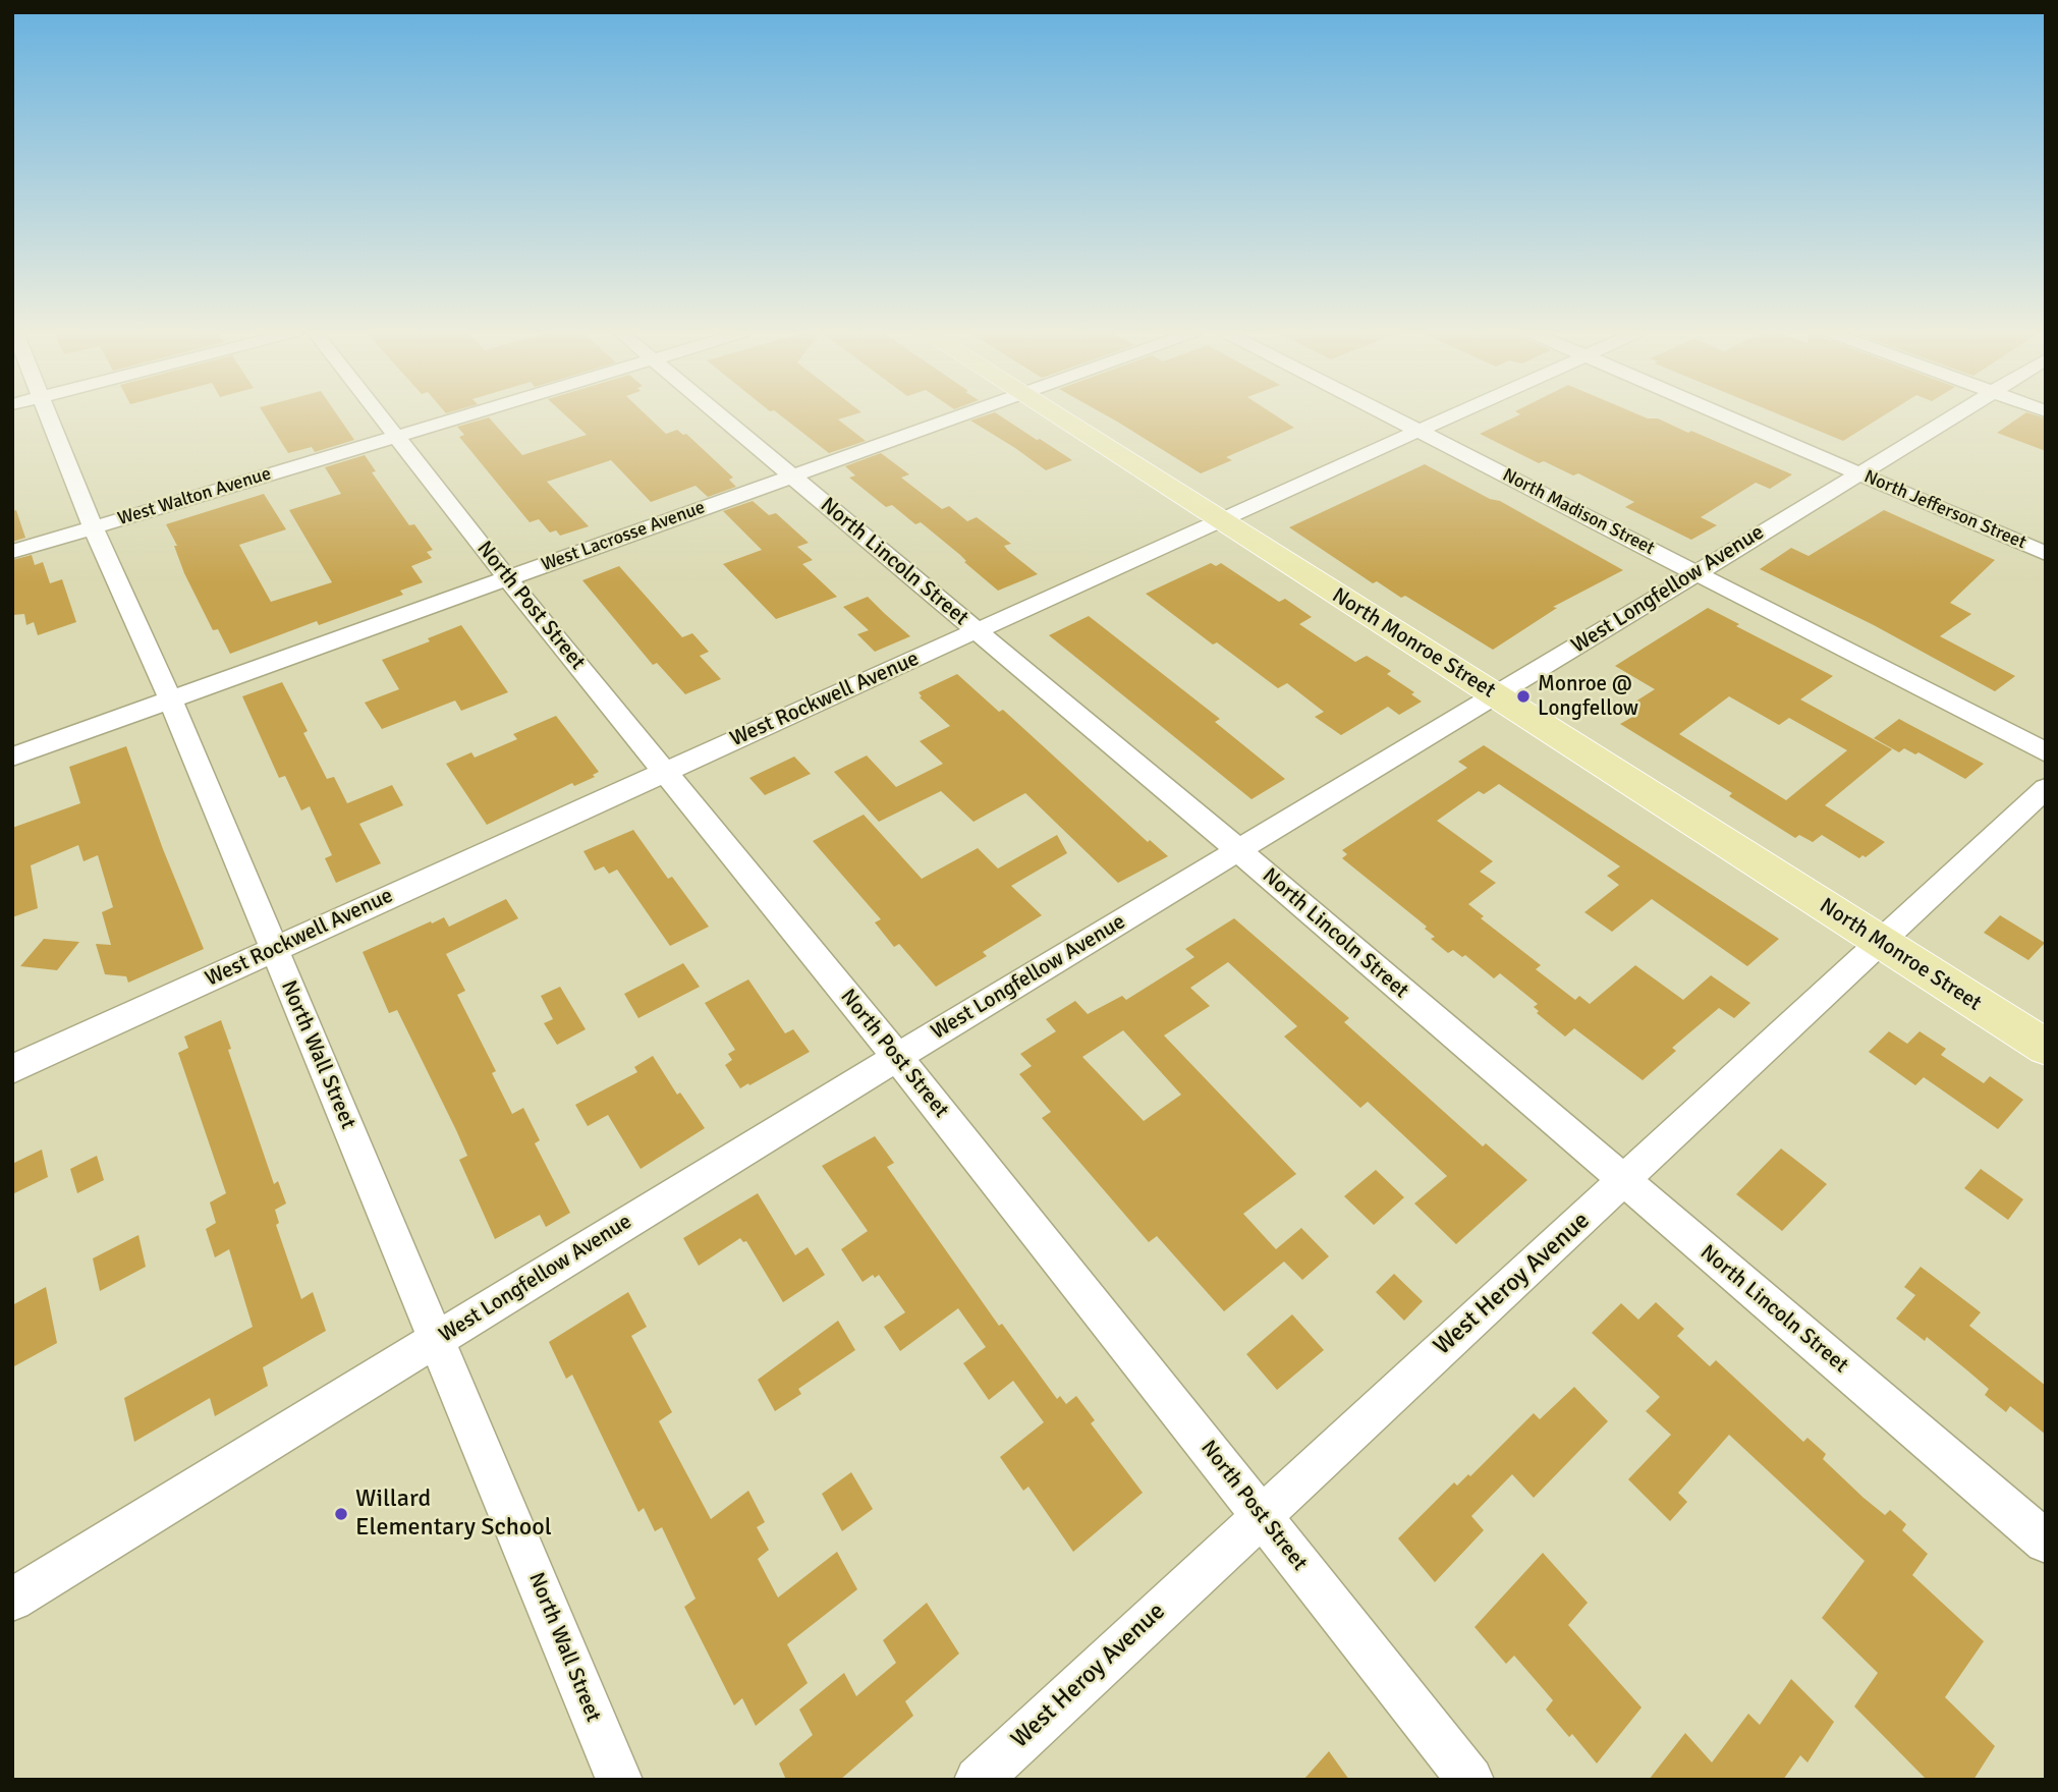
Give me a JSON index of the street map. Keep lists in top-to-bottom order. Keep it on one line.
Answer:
{"streets":{"main road":["North Monroe Street"],"street":["West Walton Avenue","North Jefferson Street","North Madison Street","West Lacrosse Avenue","North Lincoln Street","West Longfellow Avenue","North Post Street","West Rockwell Avenue","North Wall Street","West Heroy Avenue"]},"crossings":[["West Walton Avenue","North Post Street"],["West Walton Avenue","North Wall Street"],["North Jefferson Street","West Longfellow Avenue"],["North Madison Street","West Longfellow Avenue"],["North Madison Street","West Rockwell Avenue"],["West Lacrosse Avenue","North Lincoln Street"],["West Lacrosse Avenue","North Post Street"],["West Lacrosse Avenue","North Wall Street"],["North Lincoln Street","West Longfellow Avenue"],["North Lincoln Street","West Rockwell Avenue"],["North Lincoln Street","West Heroy Avenue"],["West Longfellow Avenue","North Post Street"],["West Longfellow Avenue","North Monroe Street"],["West Longfellow Avenue","North Wall Street"],["North Post Street","West Rockwell Avenue"],["North Post Street","West Heroy Avenue"],["North Monroe Street","West Rockwell Avenue"],["North Monroe Street","West Heroy Avenue"],["West Rockwell Avenue","North Wall Street"]],"places":["Monroe @ Longfellow","Willard Elementary School"]}
